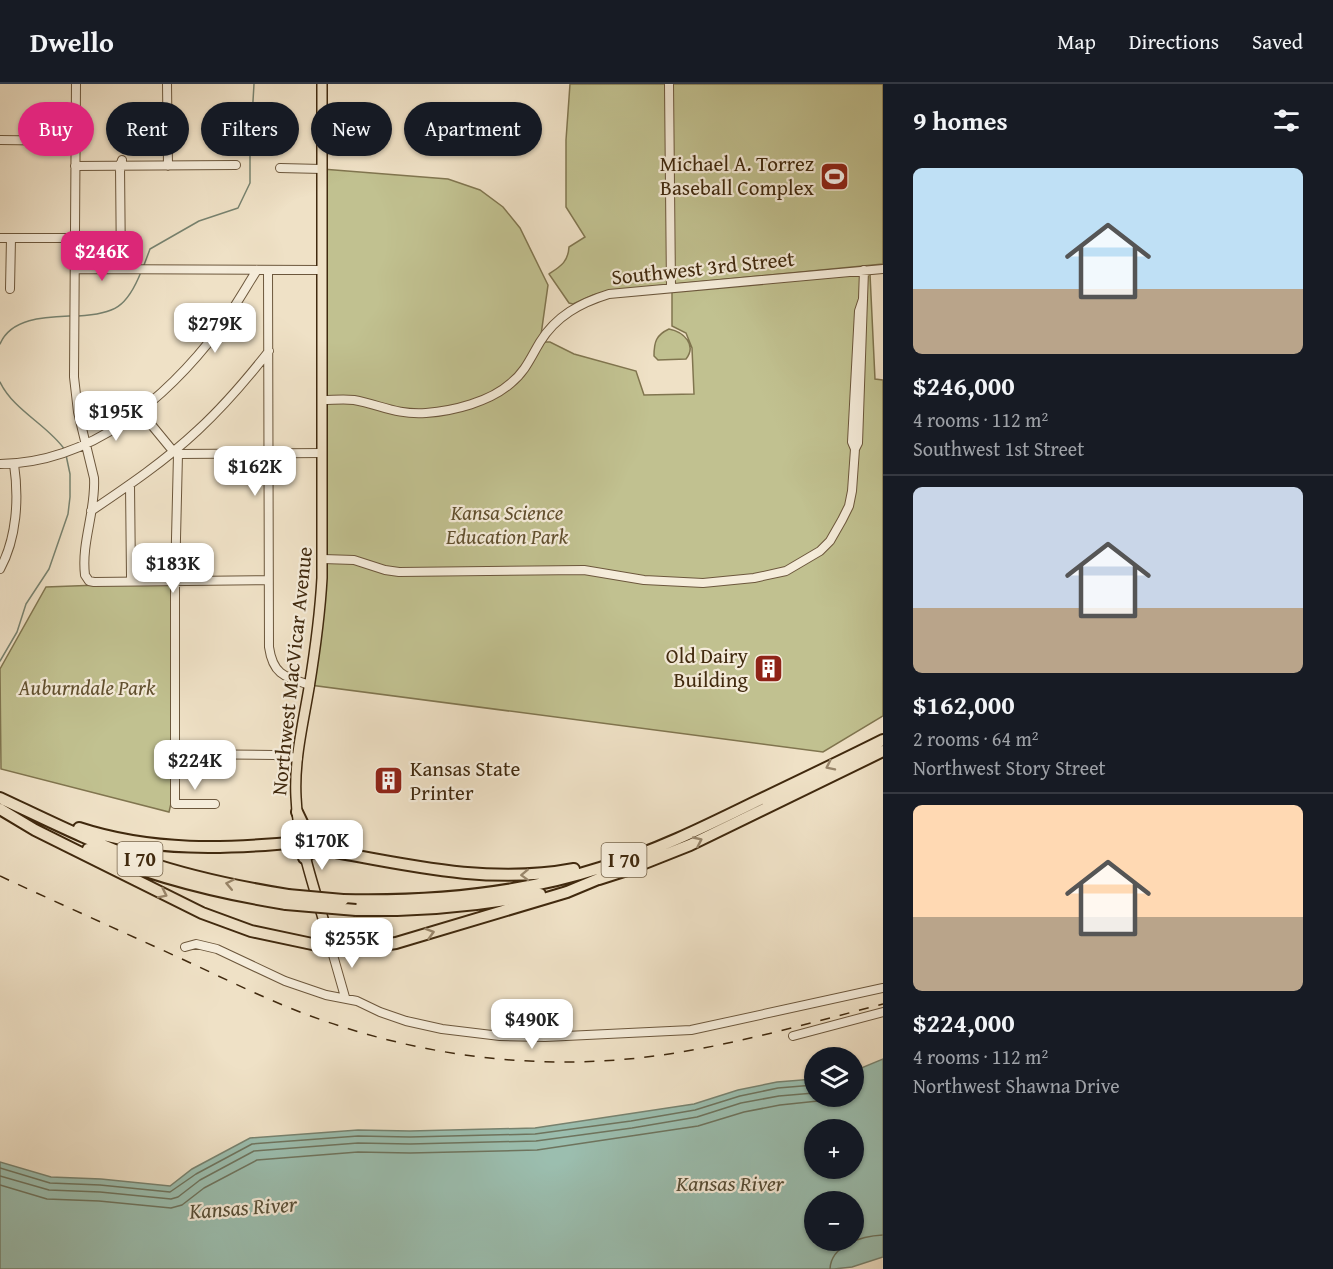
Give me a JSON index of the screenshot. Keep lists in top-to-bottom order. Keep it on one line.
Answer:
{"streets":{"highway":["I 70"],"main road":["Northwest MacVicar Avenue"],"street":["Southwest 3rd Street"]},"crossings":[["Southwest 3rd Street","Northwest MacVicar Avenue"]],"water":["Kansas River"],"parks":["Kansa Science Education Park","Auburndale Park"],"places":{"sports":["Michael A. Torrez Baseball Complex"],"building":["Old Dairy Building","Kansas State Printer"]},"page":{"header":"Dwello","nav":["Map","Directions","Saved"],"heading":"9 homes","chip":["Buy","Rent","Filters","New","Apartment"],"list":[{"name":"$246,000","note":"4 rooms · 112 m² · Southwest 1st Street"},{"name":"$162,000","note":"2 rooms · 64 m² · Northwest Story Street"},{"name":"$224,000","note":"4 rooms · 112 m² · Northwest Shawna Drive"}],"price":["$246K","$279K","$195K","$162K","$183K","$224K","$170K","$255K","$490K"],"map_buttons":["+","−"]}}
